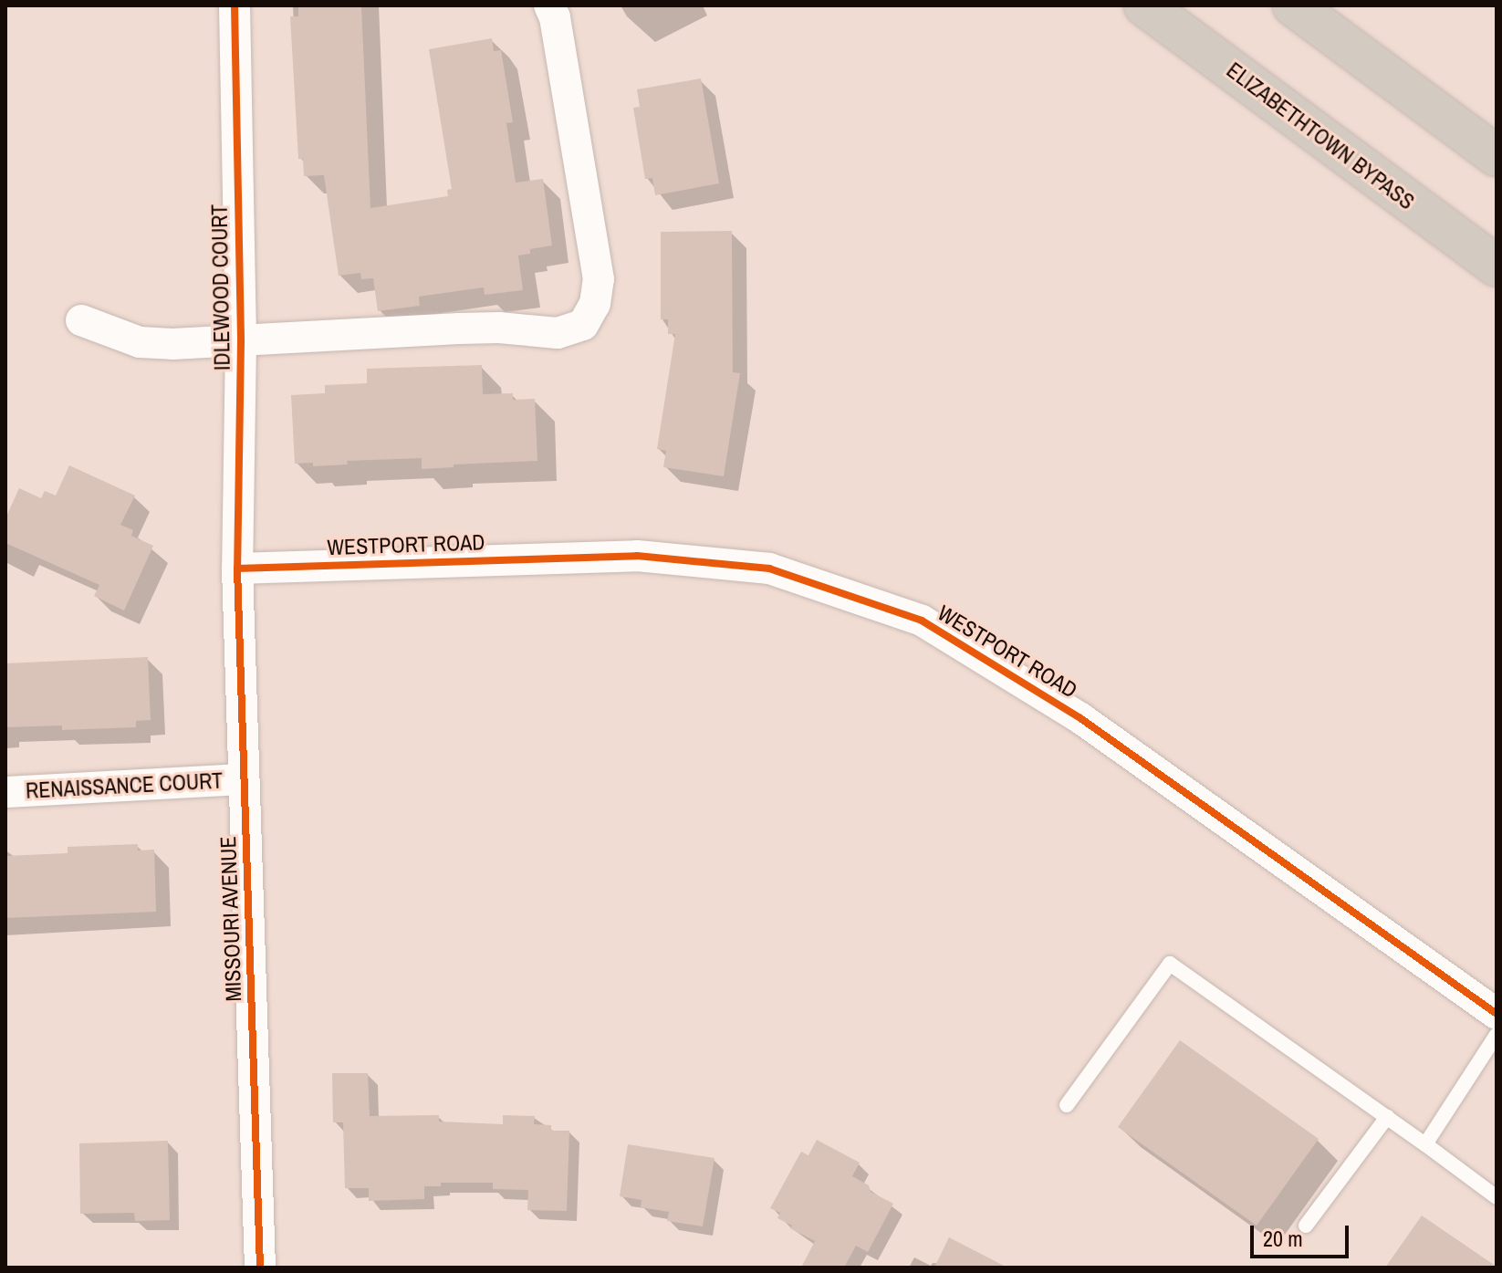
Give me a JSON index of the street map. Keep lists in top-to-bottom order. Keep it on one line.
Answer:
{"streets":{"highway":["ELIZABETHTOWN BYPASS"],"street":["IDLEWOOD COURT","WESTPORT ROAD","RENAISSANCE COURT","MISSOURI AVENUE"]},"crossings":[["IDLEWOOD COURT","WESTPORT ROAD"],["IDLEWOOD COURT","MISSOURI AVENUE"],["WESTPORT ROAD","MISSOURI AVENUE"],["RENAISSANCE COURT","MISSOURI AVENUE"]],"scale_bar":"20 m"}
